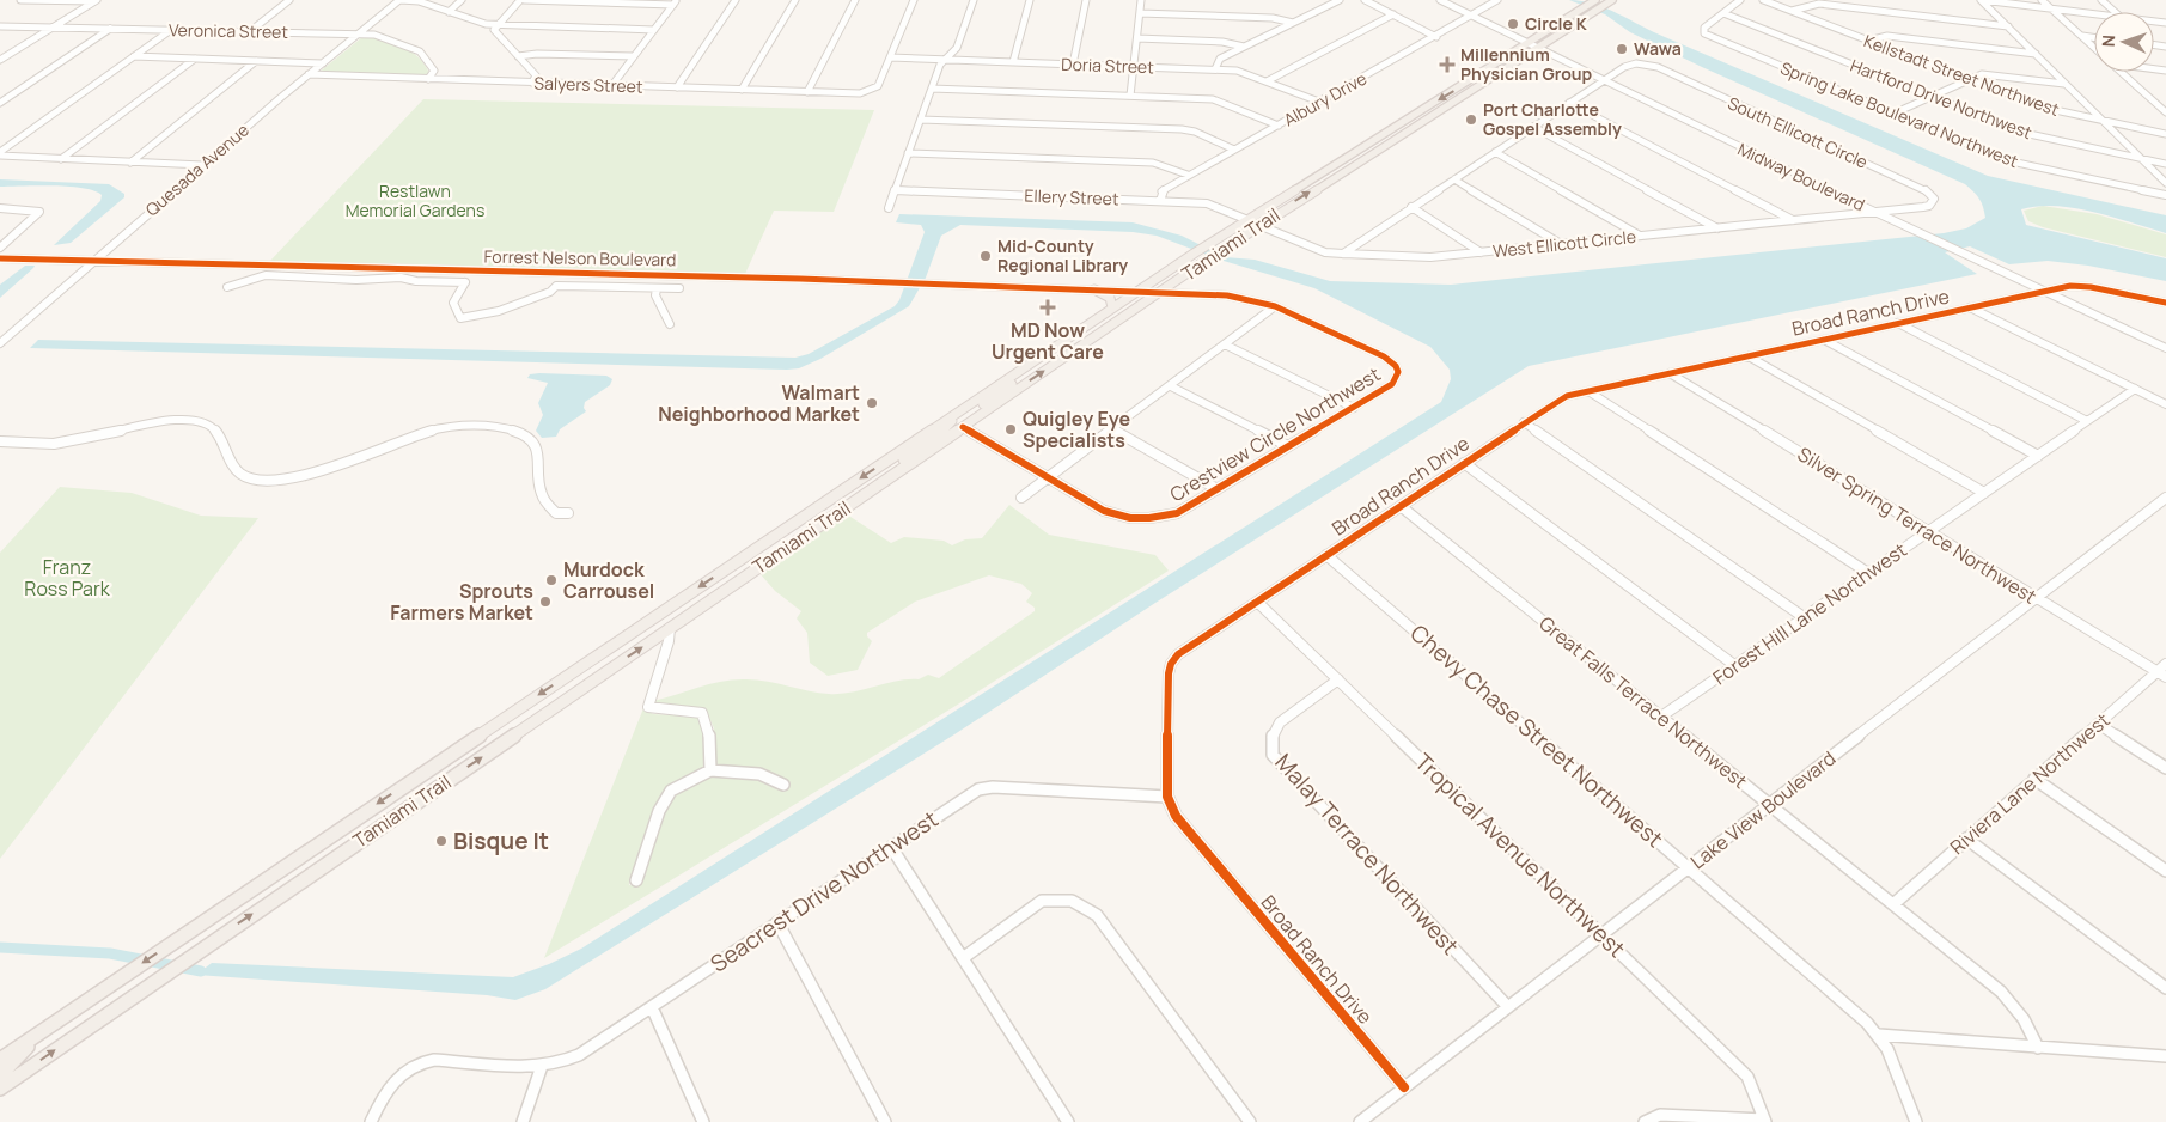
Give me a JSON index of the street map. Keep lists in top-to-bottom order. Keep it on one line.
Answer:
{"streets":{"main road":["Tamiami Trail"],"street":["Veronica Street","Doria Street","Kellstadt Street Northwest","Salyers Street","Albury Drive","Hartford Drive Northwest","Spring Lake Boulevard Northwest","South Ellicott Circle","Quesada Avenue","Midway Boulevard","Ellery Street","West Ellicott Circle","Forrest Nelson Boulevard","Broad Ranch Drive","Crestview Circle Northwest","Silver Spring Terrace Northwest","Forest Hill Lane Northwest","Great Falls Terrace Northwest","Chevy Chase Street Northwest","Riviera Lane Northwest","Lake View Boulevard","Malay Terrace Northwest","Tropical Avenue Northwest","Seacrest Drive Northwest"]},"crossings":[["Veronica Street","Salyers Street"],["Veronica Street","Quesada Avenue"],["Doria Street","Salyers Street"],["Doria Street","Albury Drive"],["Salyers Street","Quesada Avenue"],["Albury Drive","Midway Boulevard"],["Albury Drive","Ellery Street"],["Hartford Drive Northwest","Spring Lake Boulevard Northwest"],["South Ellicott Circle","Midway Boulevard"],["South Ellicott Circle","West Ellicott Circle"],["Quesada Avenue","Forrest Nelson Boulevard"],["Midway Boulevard","Tamiami Trail"],["Midway Boulevard","West Ellicott Circle"],["Midway Boulevard","Broad Ranch Drive"],["Ellery Street","Tamiami Trail"],["Tamiami Trail","West Ellicott Circle"],["Tamiami Trail","Forrest Nelson Boulevard"],["Tamiami Trail","Crestview Circle Northwest"],["Forrest Nelson Boulevard","Crestview Circle Northwest"],["Broad Ranch Drive","Silver Spring Terrace Northwest"],["Broad Ranch Drive","Great Falls Terrace Northwest"],["Broad Ranch Drive","Chevy Chase Street Northwest"],["Broad Ranch Drive","Lake View Boulevard"],["Broad Ranch Drive","Tropical Avenue Northwest"],["Broad Ranch Drive","Seacrest Drive Northwest"],["Silver Spring Terrace Northwest","Forest Hill Lane Northwest"],["Silver Spring Terrace Northwest","Riviera Lane Northwest"],["Silver Spring Terrace Northwest","Lake View Boulevard"],["Forest Hill Lane Northwest","Great Falls Terrace Northwest"],["Great Falls Terrace Northwest","Riviera Lane Northwest"],["Great Falls Terrace Northwest","Lake View Boulevard"],["Chevy Chase Street Northwest","Lake View Boulevard"],["Lake View Boulevard","Malay Terrace Northwest"],["Lake View Boulevard","Tropical Avenue Northwest"],["Malay Terrace Northwest","Tropical Avenue Northwest"]],"parks":["Restlawn Memorial Gardens","Franz Ross Park"],"places":{"other":["Circle K","Wawa","Port Charlotte Gospel Assembly","Mid-County Regional Library","Walmart Neighborhood Market","Quigley Eye Specialists","Murdock Carrousel","Sprouts Farmers Market","Bisque It"],"health":["Millennium Physician Group","MD Now Urgent Care"]},"north":"left"}
